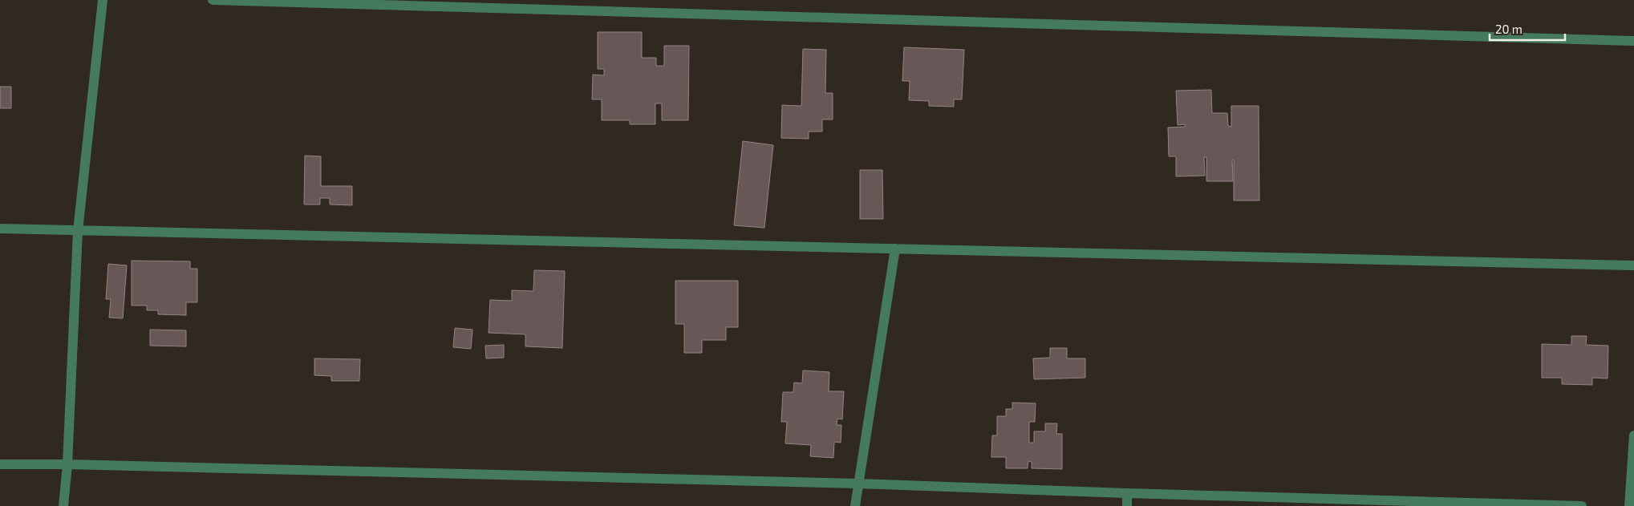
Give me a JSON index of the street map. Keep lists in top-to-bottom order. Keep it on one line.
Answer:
{"scale_bar":"20 m"}
